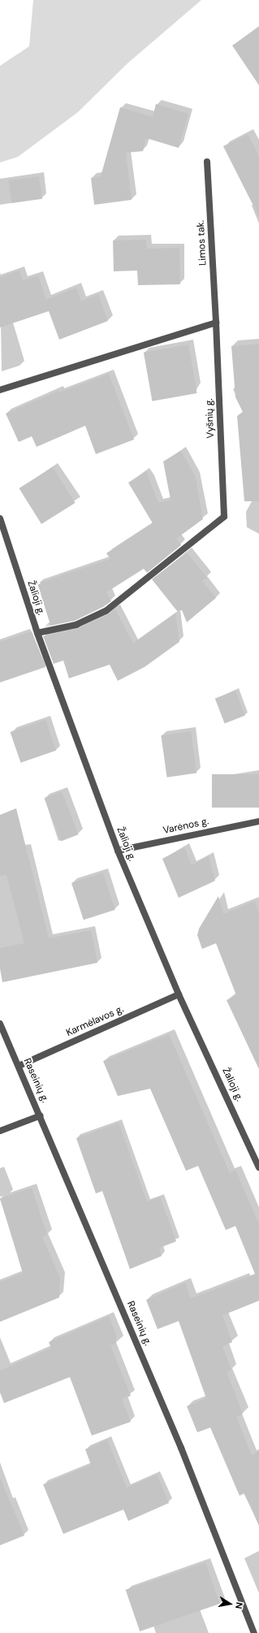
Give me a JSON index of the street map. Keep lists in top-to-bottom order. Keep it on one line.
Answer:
{"streets":{"street":["Limos tak.","Vyšnių g.","Žalioji g.","Varėnos g.","Karmėlavos g.","Raseinių g."]},"crossings":[["Limos tak.","Vyšnių g."],["Vyšnių g.","Žalioji g."],["Žalioji g.","Varėnos g."],["Žalioji g.","Karmėlavos g."],["Karmėlavos g.","Raseinių g."]],"north":"right"}
